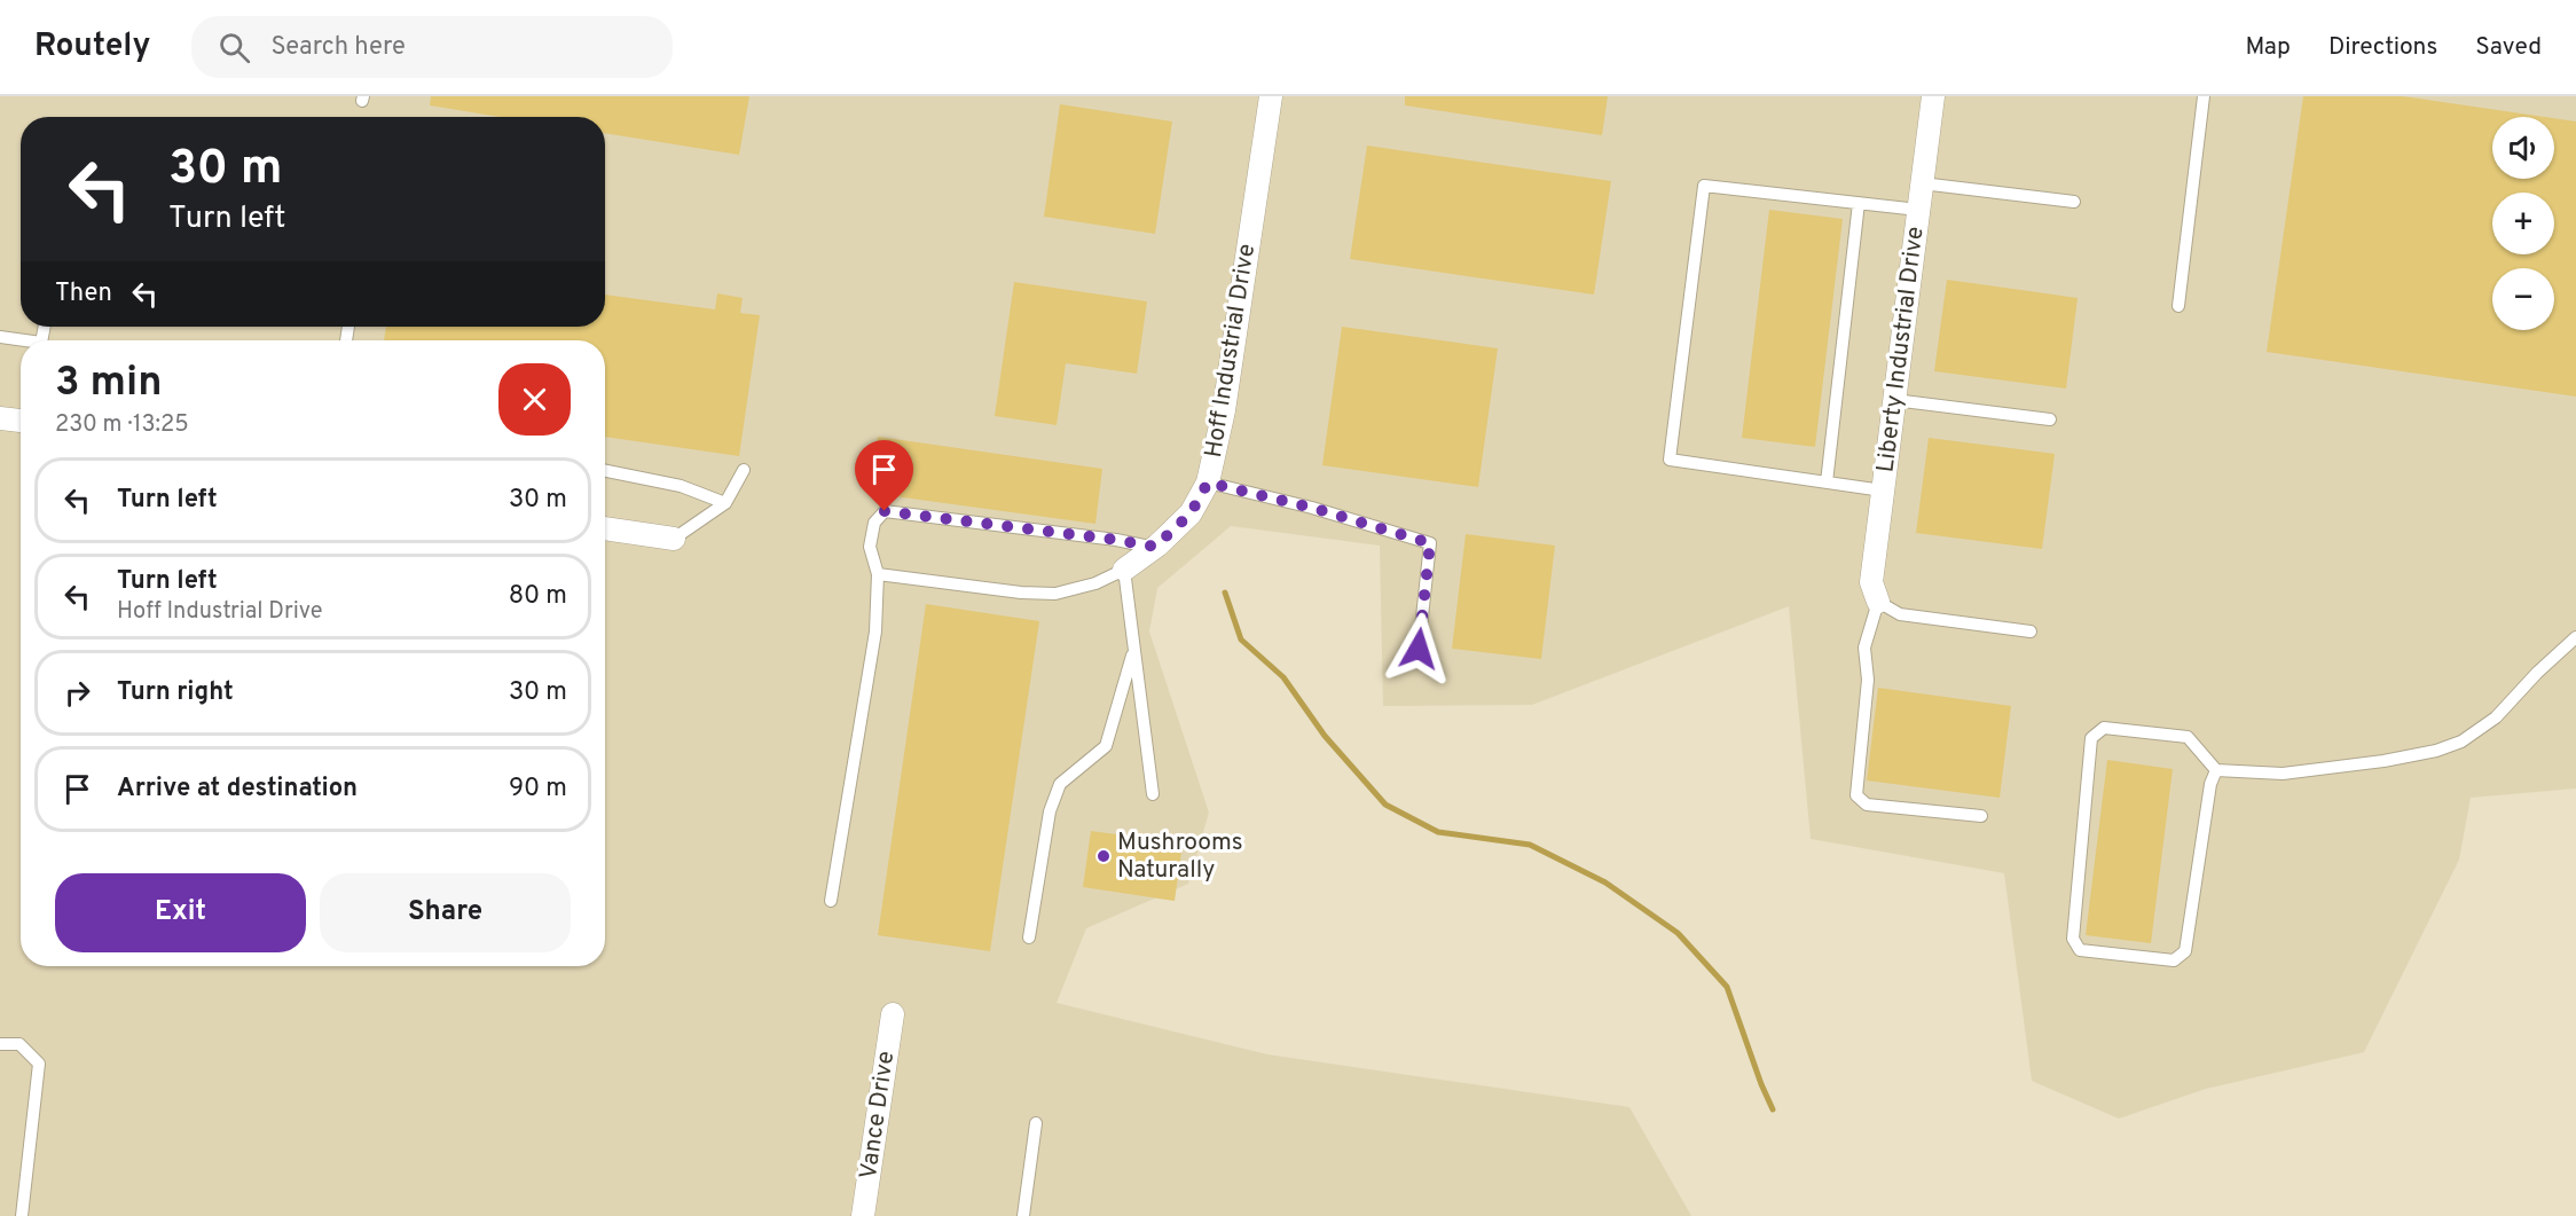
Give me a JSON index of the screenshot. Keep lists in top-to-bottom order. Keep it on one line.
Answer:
{"streets":{"street":["Liberty Industrial Drive","Hoff Industrial Drive","Vance Drive"]},"places":["Mushrooms Naturally"],"page":{"header":"Routely","search":"Search here","nav":["Map","Directions","Saved"],"map_buttons":["+","−"],"turn":["30 m","Turn left"],"then":"Then","heading":["3 min","230 m · 13:25"],"list":[{"name":"Turn left","value":"30 m"},{"name":"Turn left","note":"Hoff Industrial Drive","value":"80 m"},{"name":"Turn right","value":"30 m"},{"name":"Arrive at destination","value":"90 m"}],"buttons":["Exit","Share"]}}
